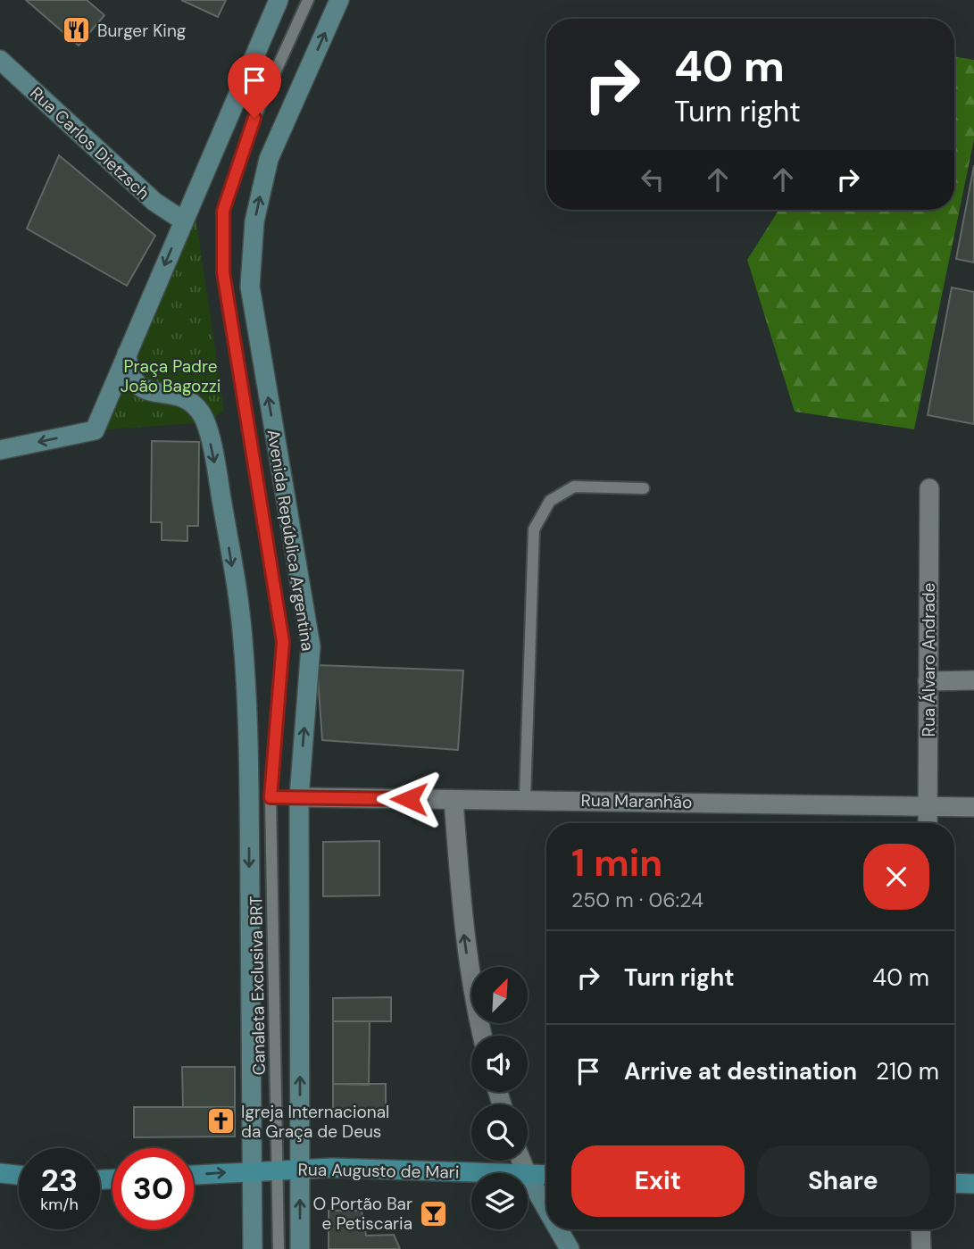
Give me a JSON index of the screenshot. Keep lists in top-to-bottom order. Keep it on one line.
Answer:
{"streets":{"main road":["Rua Augusto de Mari"],"street":["Rua Carlos Dietzsch","Avenida República Argentina","Rua Álvaro Andrade","Rua Maranhão"],"lane":["Canaleta Exclusiva BRT"]},"crossings":[["Avenida República Argentina","Rua Maranhão"],["Avenida República Argentina","Rua Augusto de Mari"],["Rua Álvaro Andrade","Rua Maranhão"],["Canaleta Exclusiva BRT","Rua Augusto de Mari"]],"parks":["Praça Padre João Bagozzi"],"places":{"restaurant":["Burger King"],"church":["Igreja Internacional da Graça de Deus"],"bar":["O Portão Bar e Petiscaria"]},"north":"top right","page":{"turn":["40 m","Turn right"],"heading":["1 min","250 m · 06:24"],"list":[{"name":"Turn right","value":"40 m"},{"name":"Arrive at destination","value":"210 m"}],"buttons":["Exit","Share"],"speed":"23 km/h","limit":"30"}}
